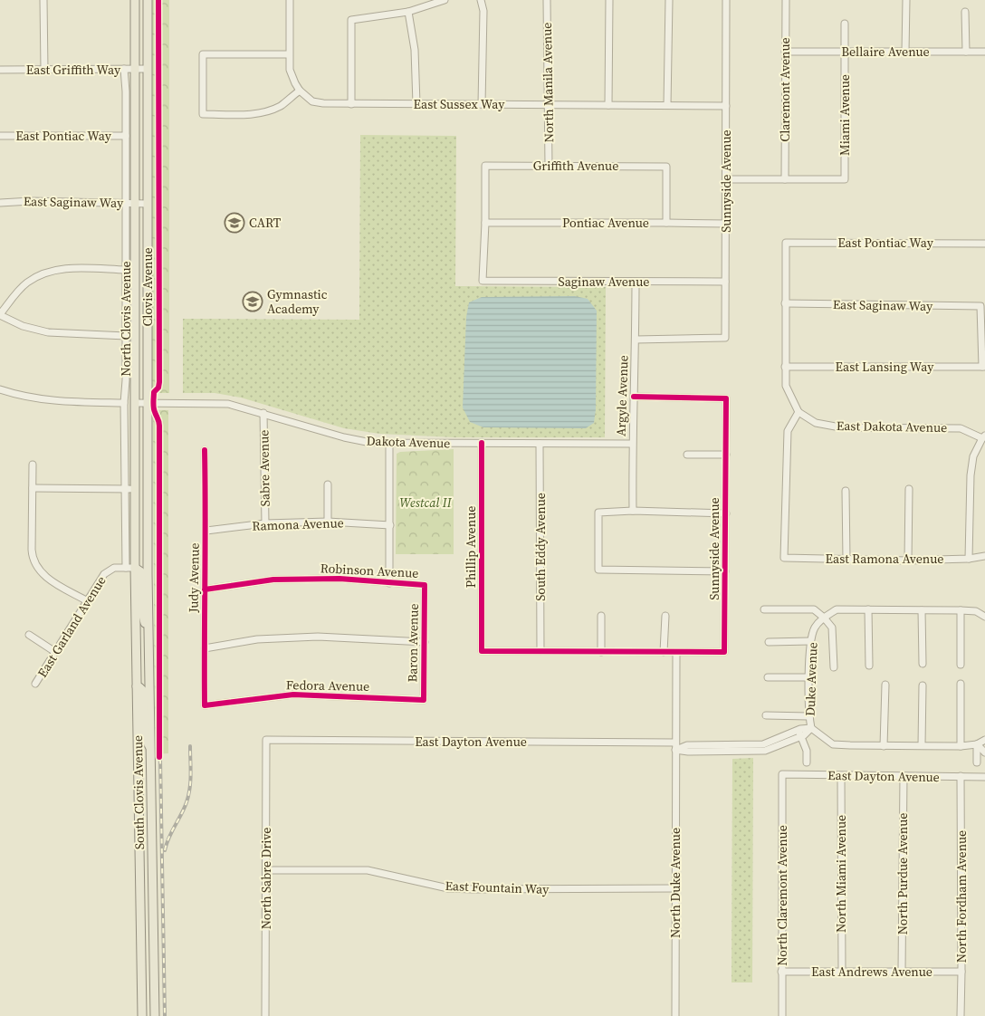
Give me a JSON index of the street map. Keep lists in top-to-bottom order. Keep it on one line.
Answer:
{"streets":{"main road":["Clovis Avenue","South Clovis Avenue"],"street":["Bellaire Avenue","East Griffith Way","North Manila Avenue","Claremont Avenue","East Sussex Way","Miami Avenue","East Pontiac Way","Griffith Avenue","Sunnyside Avenue","East Saginaw Way","Pontiac Avenue","Saginaw Avenue","North Clovis Avenue","East Lansing Way","Argyle Avenue","East Dakota Avenue","Dakota Avenue","Sabre Avenue","Ramona Avenue","Phillip Avenue","South Eddy Avenue","East Ramona Avenue","Robinson Avenue","Judy Avenue","East Garland Avenue","Baron Avenue","Duke Avenue","Fedora Avenue","East Dayton Avenue","North Miami Avenue","North Purdue Avenue","North Sabre Drive","North Duke Avenue","East Fountain Way","North Claremont Avenue","North Fordham Avenue","East Andrews Avenue"]},"crossings":[["Bellaire Avenue","Claremont Avenue"],["Bellaire Avenue","Miami Avenue"],["East Griffith Way","Clovis Avenue"],["East Griffith Way","North Clovis Avenue"],["North Manila Avenue","East Sussex Way"],["North Manila Avenue","Griffith Avenue"],["Claremont Avenue","Miami Avenue"],["East Sussex Way","Sunnyside Avenue"],["East Pontiac Way","East Saginaw Way"],["East Pontiac Way","North Clovis Avenue"],["Griffith Avenue","Pontiac Avenue"],["Griffith Avenue","Saginaw Avenue"],["Sunnyside Avenue","Pontiac Avenue"],["Sunnyside Avenue","Saginaw Avenue"],["Sunnyside Avenue","Argyle Avenue"],["East Saginaw Way","Clovis Avenue"],["East Saginaw Way","North Clovis Avenue"],["East Saginaw Way","East Lansing Way"],["Pontiac Avenue","Saginaw Avenue"],["Saginaw Avenue","Argyle Avenue"],["Clovis Avenue","Dakota Avenue"],["Clovis Avenue","East Garland Avenue"],["Clovis Avenue","South Clovis Avenue"],["North Clovis Avenue","East Garland Avenue"],["Argyle Avenue","Dakota Avenue"],["East Dakota Avenue","East Ramona Avenue"],["Dakota Avenue","Sabre Avenue"],["Dakota Avenue","Phillip Avenue"],["Dakota Avenue","South Eddy Avenue"],["Sabre Avenue","Ramona Avenue"],["Ramona Avenue","Judy Avenue"],["Phillip Avenue","South Eddy Avenue"],["Robinson Avenue","Judy Avenue"],["Robinson Avenue","Baron Avenue"],["Judy Avenue","Fedora Avenue"],["East Garland Avenue","South Clovis Avenue"],["Baron Avenue","Fedora Avenue"],["East Dayton Avenue","North Miami Avenue"],["East Dayton Avenue","North Purdue Avenue"],["East Dayton Avenue","North Sabre Drive"],["East Dayton Avenue","North Duke Avenue"],["East Dayton Avenue","North Claremont Avenue"],["East Dayton Avenue","North Fordham Avenue"],["North Miami Avenue","East Andrews Avenue"],["North Purdue Avenue","East Andrews Avenue"],["North Sabre Drive","East Fountain Way"],["North Duke Avenue","East Fountain Way"],["North Claremont Avenue","East Andrews Avenue"],["North Fordham Avenue","East Andrews Avenue"]],"parks":["Westcal II"],"places":{"school or university":["CART","Gymnastic Academy"]}}
